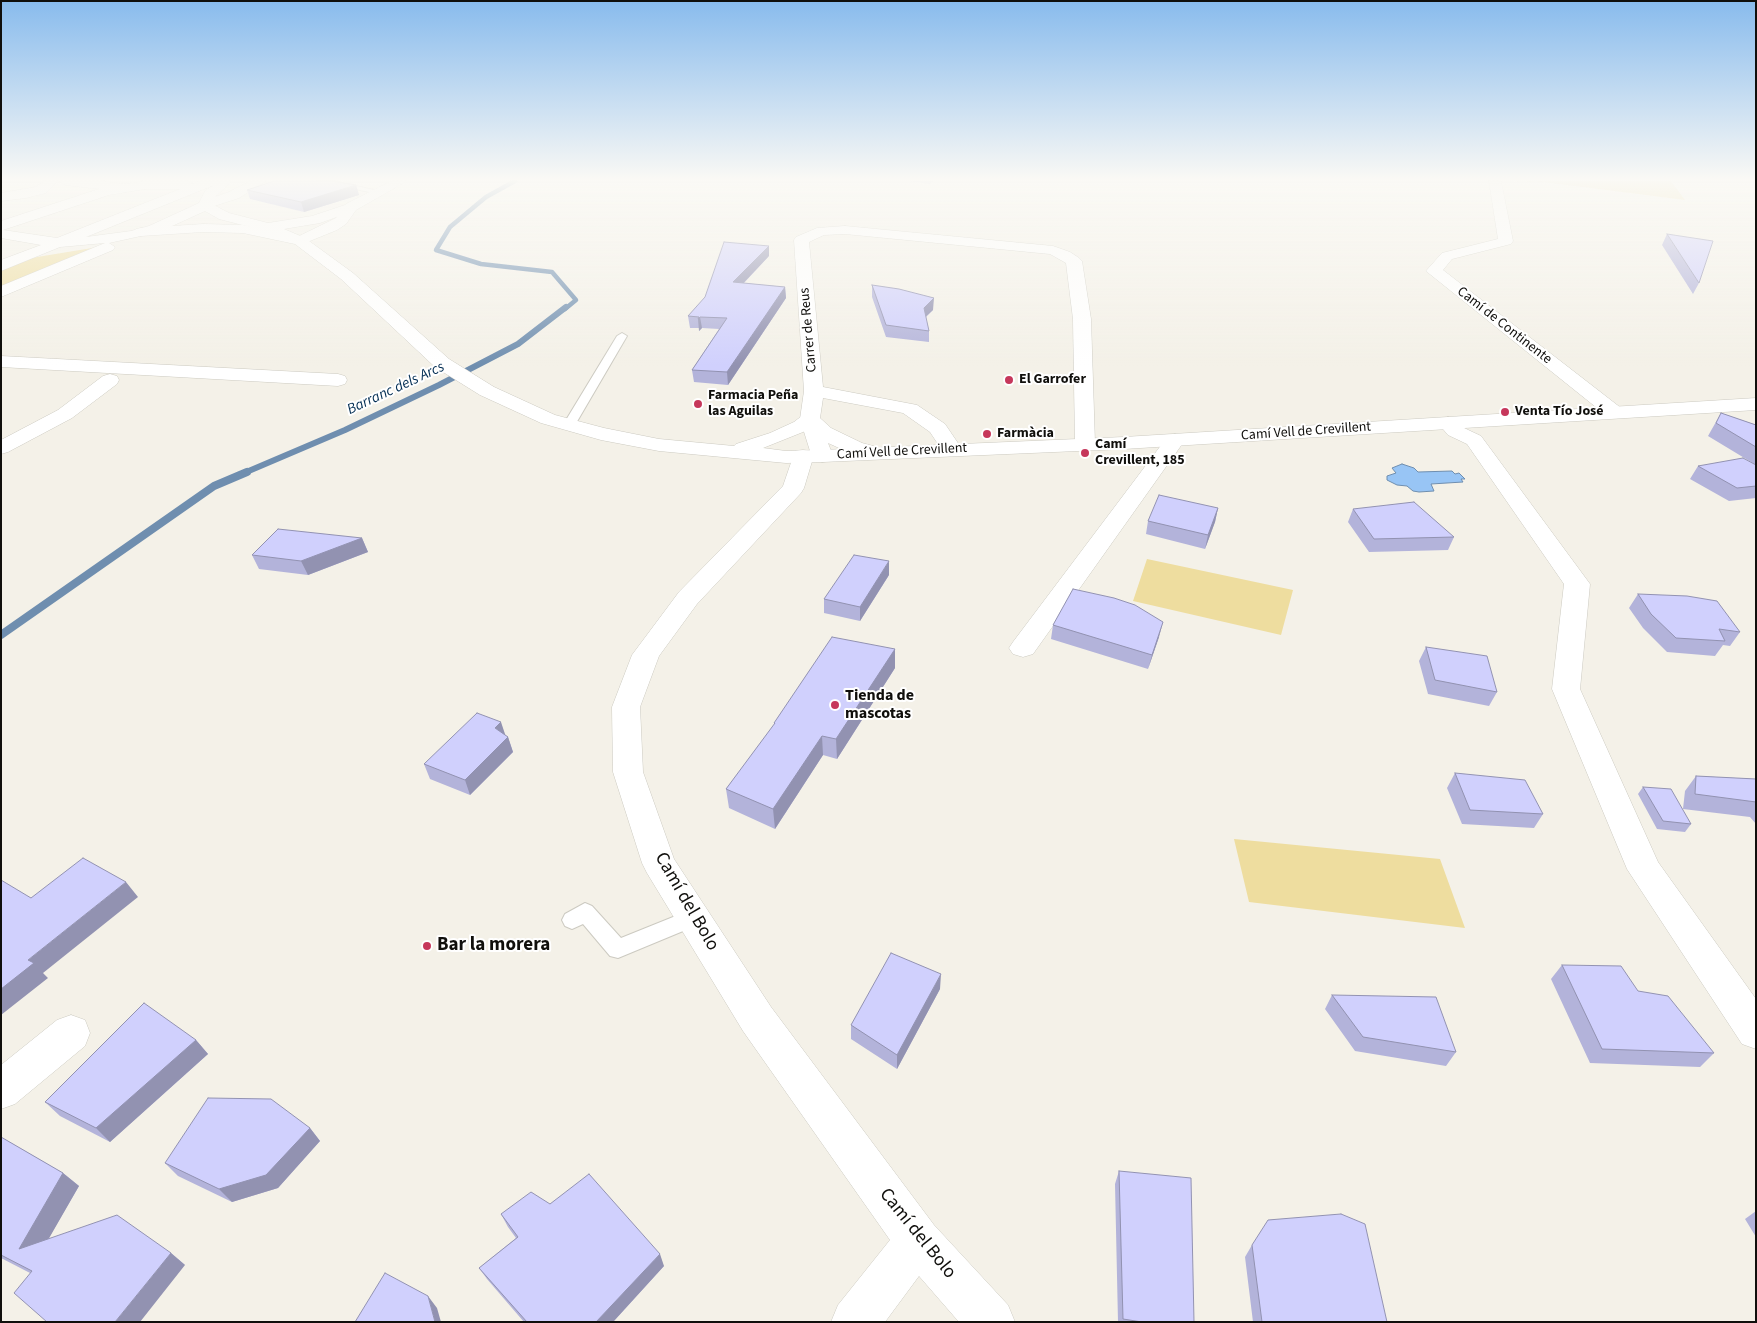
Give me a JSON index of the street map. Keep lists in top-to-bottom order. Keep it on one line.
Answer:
{"streets":{"street":["Camí de Continente","Carrer de Reus","Camí Vell de Crevillent","Camí del Bolo"]},"crossings":[["Camí de Continente","Camí Vell de Crevillent"],["Carrer de Reus","Camí Vell de Crevillent"],["Carrer de Reus","Camí del Bolo"],["Camí Vell de Crevillent","Camí del Bolo"]],"water":["Barranc dels Arcs"],"places":["El Garrofer","Farmacia Peña las Aguilas","Venta Tío José","Farmàcia","Camí Crevillent, 185","Tienda de mascotas","Bar la morera"]}
